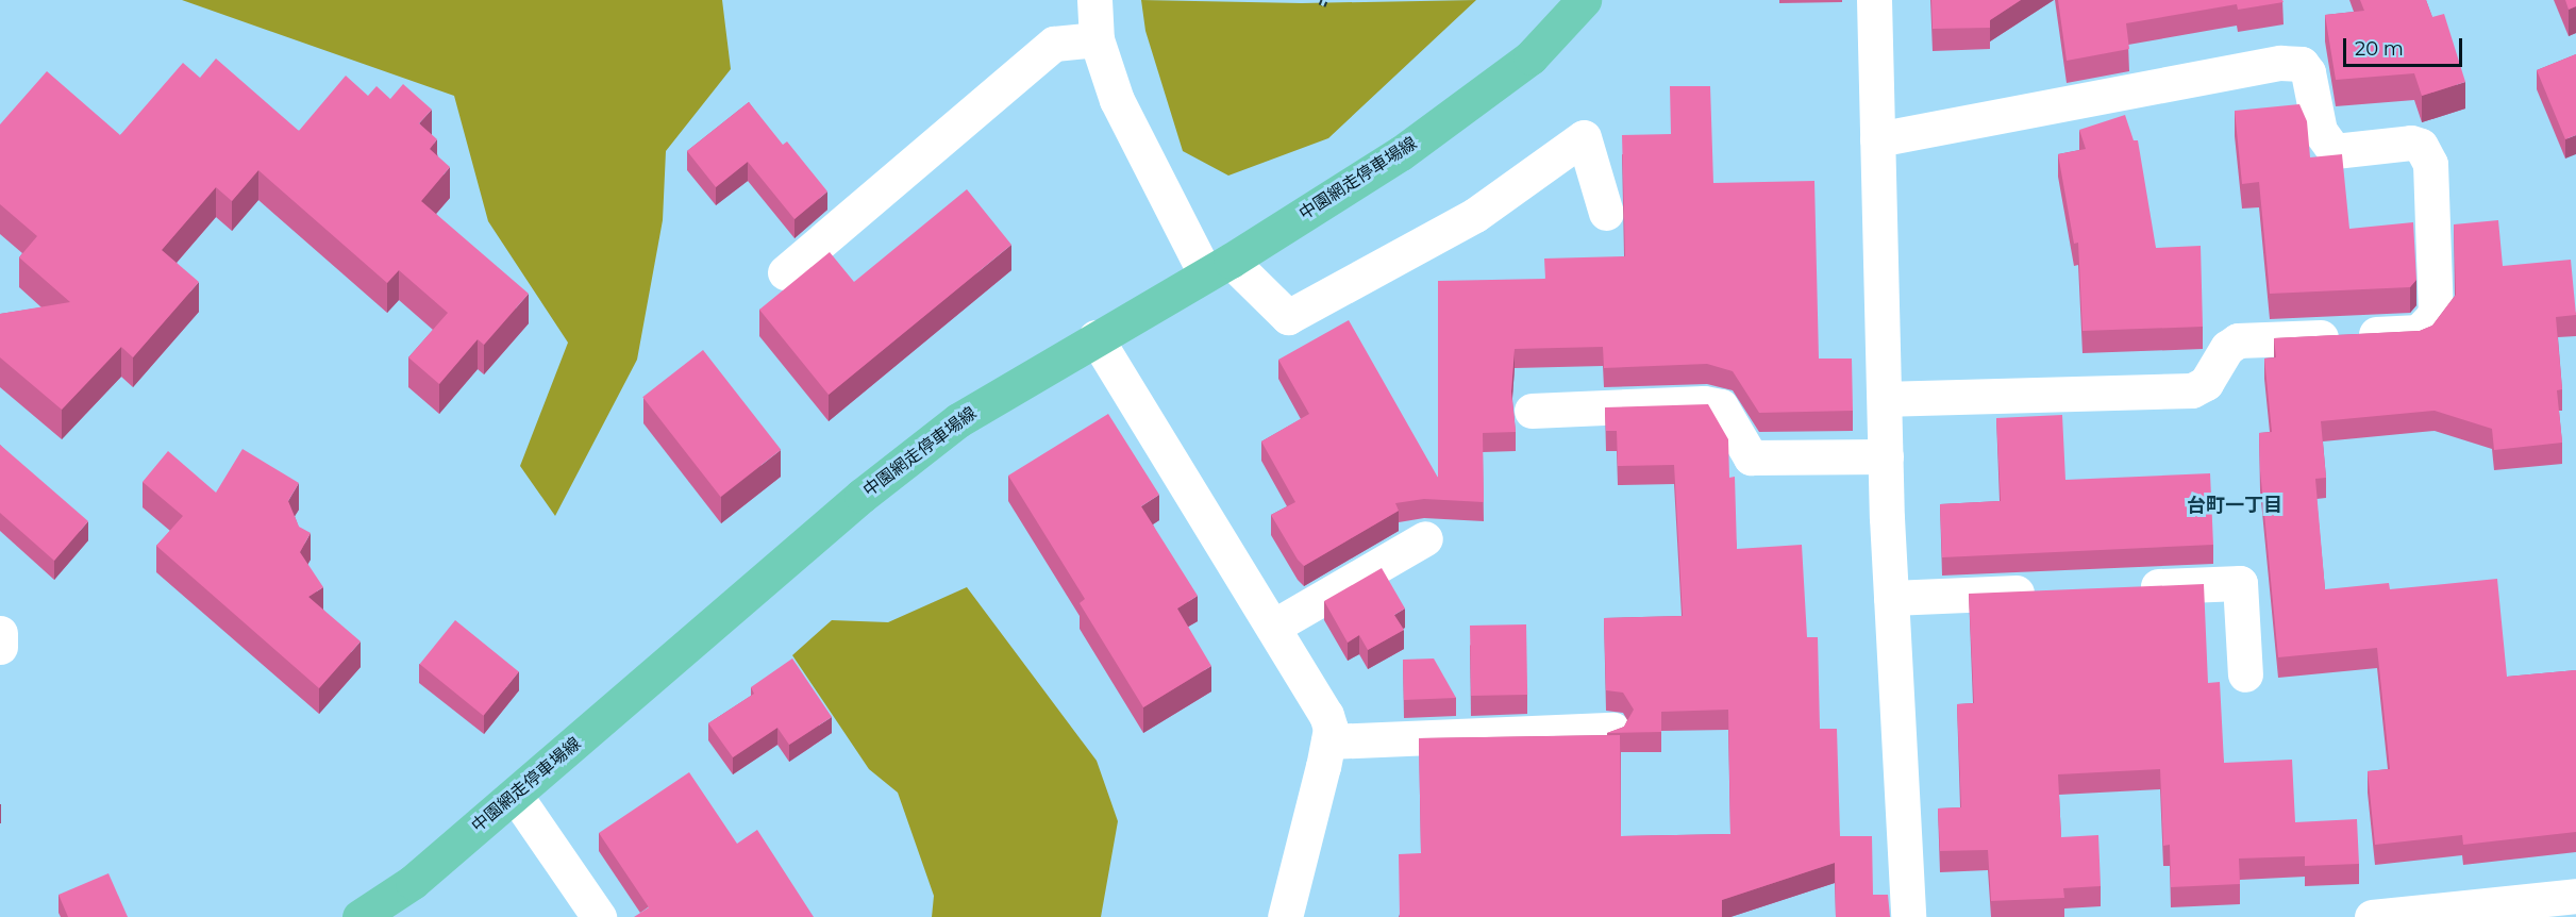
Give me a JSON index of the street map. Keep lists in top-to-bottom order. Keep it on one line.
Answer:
{"streets":{"main road":["中園網走停車場線"]},"districts":["台町一丁目"],"scale_bar":"20 m"}
